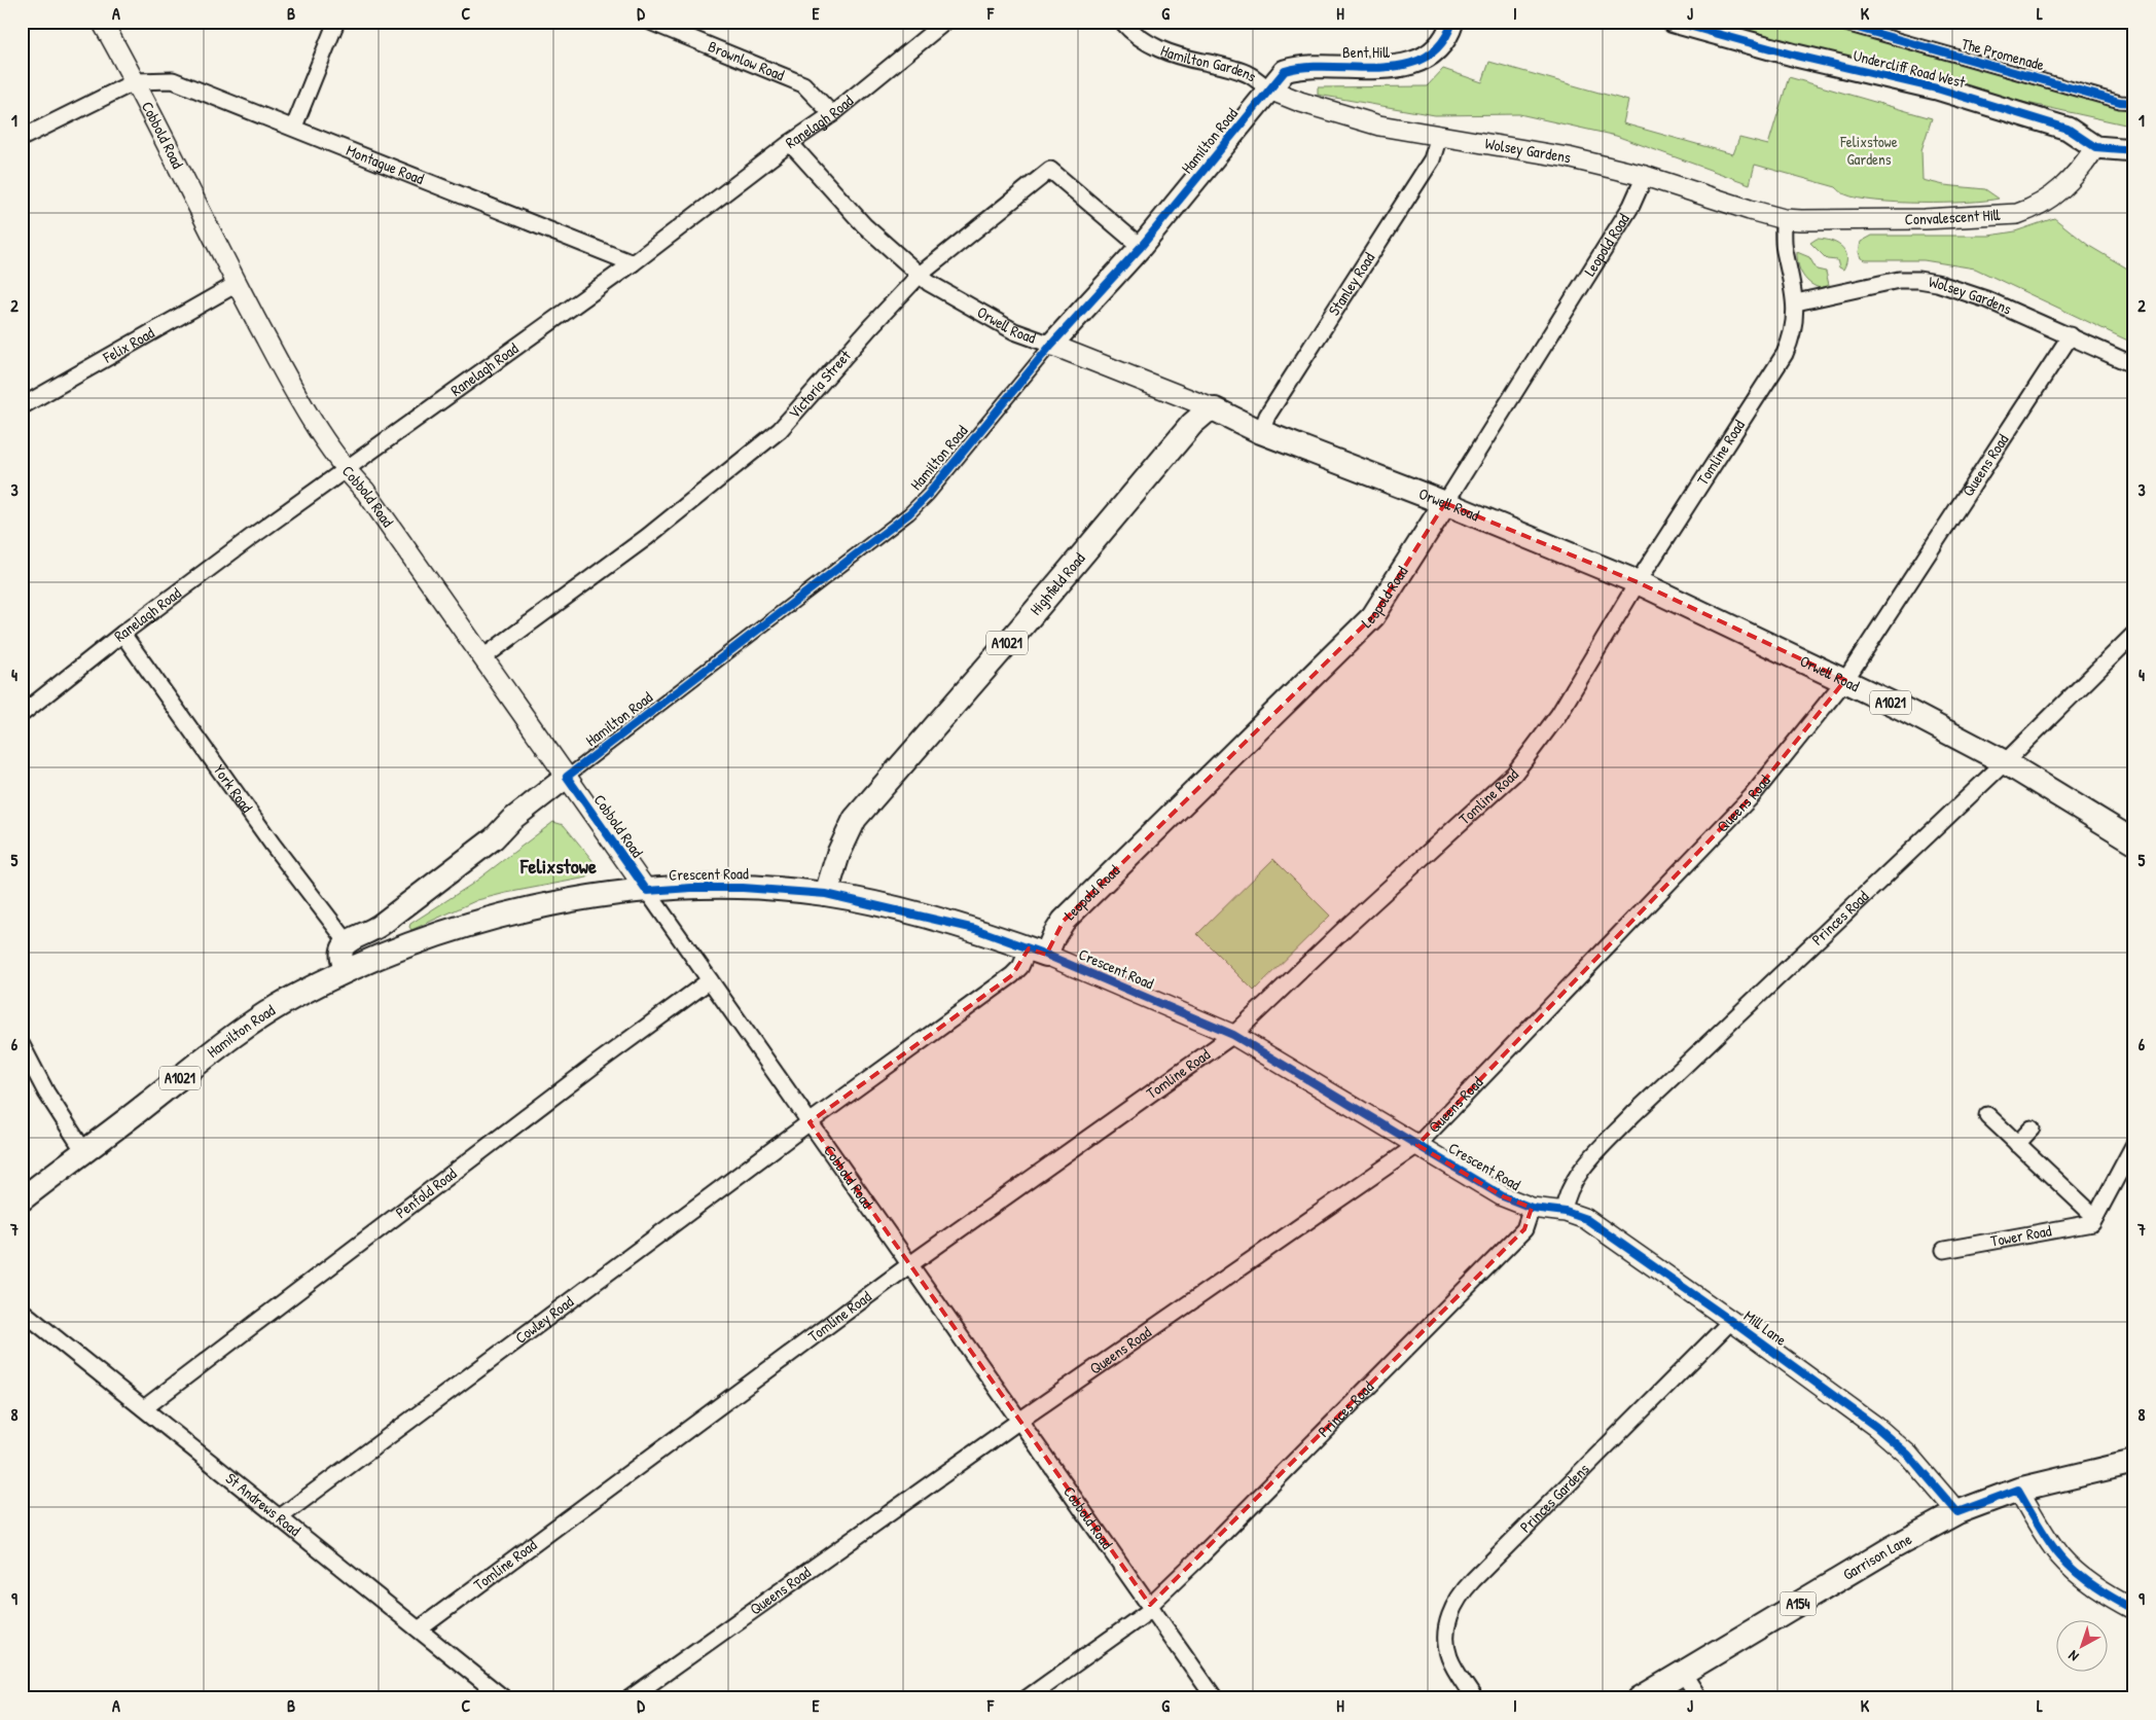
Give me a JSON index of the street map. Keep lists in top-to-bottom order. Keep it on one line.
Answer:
{"streets":{"main road":["Bent Hill","Undercliff Road West","Hamilton Road","Leopold Road","Orwell Road","Highfield Road","A1021","Crescent Road","Garrison Lane","A154"],"street":["The Promenade","Brownlow Road","Hamilton Gardens","Ranelagh Road","Cobbold Road","Wolsey Gardens","Montague Road","Convalescent Hill","Stanley Road","Felix Road","Victoria Street","Tomline Road","Queens Road","York Road","Princes Road","Penfold Road","Tower Road","Cowley Road","Mill Lane","Princes Gardens","St Andrews Road"]},"crossings":[["Bent Hill","Hamilton Gardens"],["Bent Hill","Hamilton Road"],["Bent Hill","Wolsey Gardens"],["Brownlow Road","Ranelagh Road"],["Hamilton Gardens","Hamilton Road"],["Hamilton Gardens","Wolsey Gardens"],["Undercliff Road West","Convalescent Hill"],["Ranelagh Road","Cobbold Road"],["Ranelagh Road","Montague Road"],["Ranelagh Road","Orwell Road"],["Ranelagh Road","York Road"],["Cobbold Road","Hamilton Road"],["Cobbold Road","Montague Road"],["Cobbold Road","Leopold Road"],["Cobbold Road","Felix Road"],["Cobbold Road","Victoria Street"],["Cobbold Road","Tomline Road"],["Cobbold Road","Queens Road"],["Cobbold Road","Crescent Road"],["Cobbold Road","Princes Road"],["Cobbold Road","Penfold Road"],["Cobbold Road","Cowley Road"],["Hamilton Road","Wolsey Gardens"],["Hamilton Road","Orwell Road"],["Hamilton Road","Victoria Street"],["Hamilton Road","York Road"],["Hamilton Road","Crescent Road"],["Wolsey Gardens","Convalescent Hill"],["Wolsey Gardens","Leopold Road"],["Wolsey Gardens","Stanley Road"],["Wolsey Gardens","Tomline Road"],["Wolsey Gardens","Queens Road"],["Convalescent Hill","Tomline Road"],["Leopold Road","Orwell Road"],["Leopold Road","Crescent Road"],["Leopold Road","Cowley Road"],["Stanley Road","Orwell Road"],["Orwell Road","Victoria Street"],["Orwell Road","Tomline Road"],["Orwell Road","Queens Road"],["Orwell Road","Highfield Road"],["Orwell Road","Princes Road"],["Tomline Road","Crescent Road"],["Tomline Road","St Andrews Road"],["Queens Road","Crescent Road"],["Highfield Road","Crescent Road"],["Crescent Road","Princes Road"],["Crescent Road","Mill Lane"],["Princes Road","Mill Lane"],["Penfold Road","St Andrews Road"],["Cowley Road","St Andrews Road"],["Mill Lane","Princes Gardens"],["Mill Lane","Garrison Lane"]],"districts":["Felixstowe"],"parks":["Felixstowe Gardens"],"north":"bottom left","grid":{"columns":["A","B","C","D","E","F","G","H","I","J","K","L"],"rows":["1","2","3","4","5","6","7","8","9"]}}
